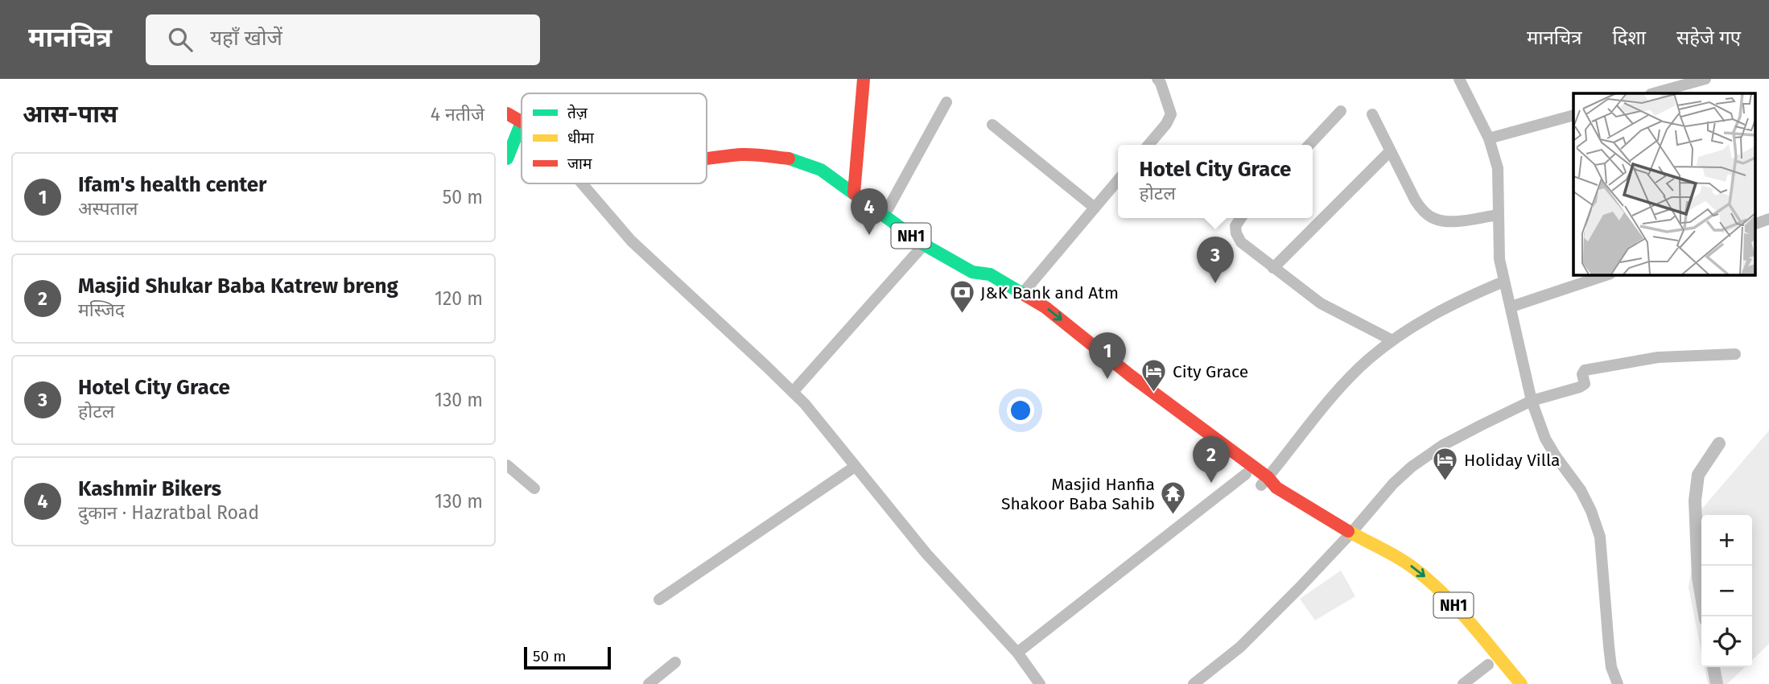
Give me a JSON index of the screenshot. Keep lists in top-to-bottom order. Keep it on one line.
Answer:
{"streets":{"main road":["NH1"]},"places":{"bank":["J&K Bank and Atm"],"hotel":["City Grace","Holiday Villa"],"temple":["Masjid Hanfia Shakoor Baba Sahib"]},"legend":["तेज़","धीमा","जाम"],"scale_bar":"50 m","page":{"header":"मानचित्र","search":"यहाँ खोजें","nav":["मानचित्र","दिशा","सहेजे गए"],"heading":["आस-पास","4 नतीजे"],"popup":["Hotel City Grace","होटल"],"list":[{"mark":"1","name":"Ifam's health center","note":"अस्पताल","value":"50 m"},{"mark":"2","name":"Masjid Shukar Baba Katrew breng","note":"मस्जिद","value":"120 m"},{"mark":"3","name":"Hotel City Grace","note":"होटल","value":"130 m"},{"mark":"4","name":"Kashmir Bikers","note":"दुकान · Hazratbal Road","value":"130 m"}],"pins":["4","3","1","2"],"map_buttons":["+","−"],"scale":"50 m"}}
